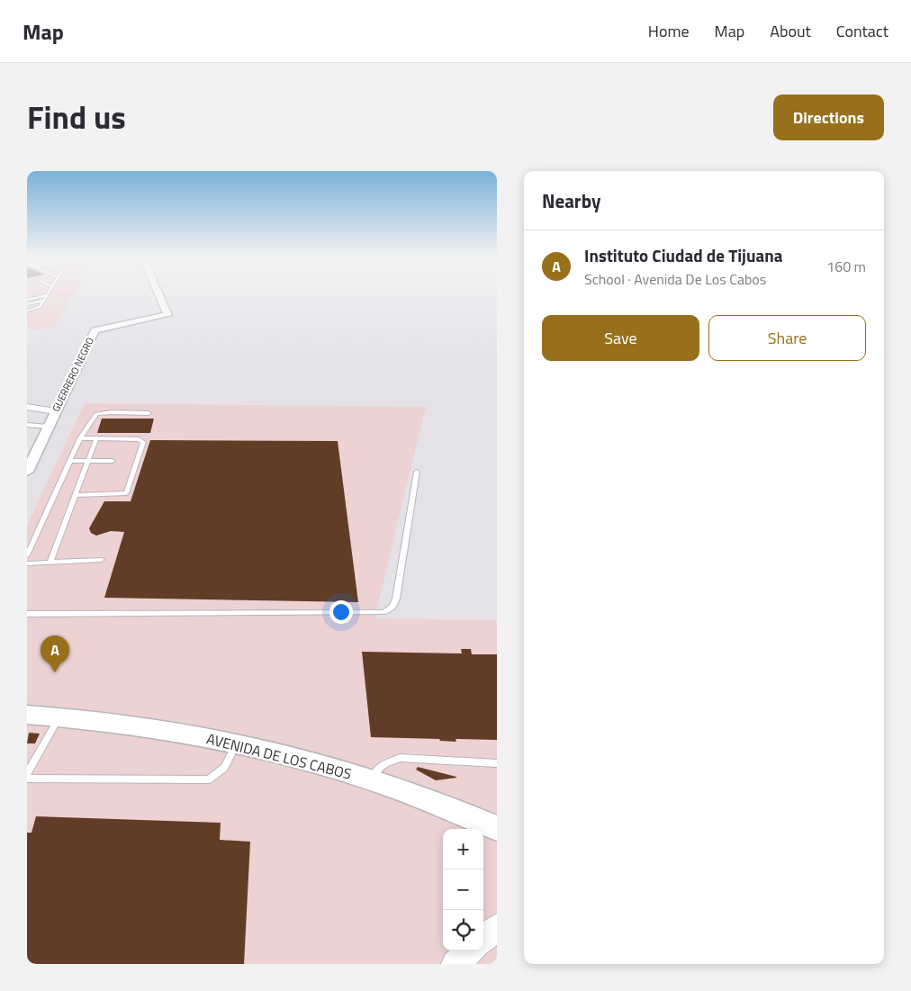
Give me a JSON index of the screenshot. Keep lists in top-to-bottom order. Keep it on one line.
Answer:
{"streets":{"main road":["AVENIDA DE LOS CABOS"],"street":["GUERRERO NEGRO"]},"page":{"header":"Map","nav":["Home","Map","About","Contact"],"title":"Find us","buttons":["Directions",["Save","Share"]],"heading":"Nearby","list":[{"mark":"A","name":"Instituto Ciudad de Tijuana","note":"School · Avenida De Los Cabos","value":"160 m"}],"pins":"A","map_buttons":["+","−"]}}
